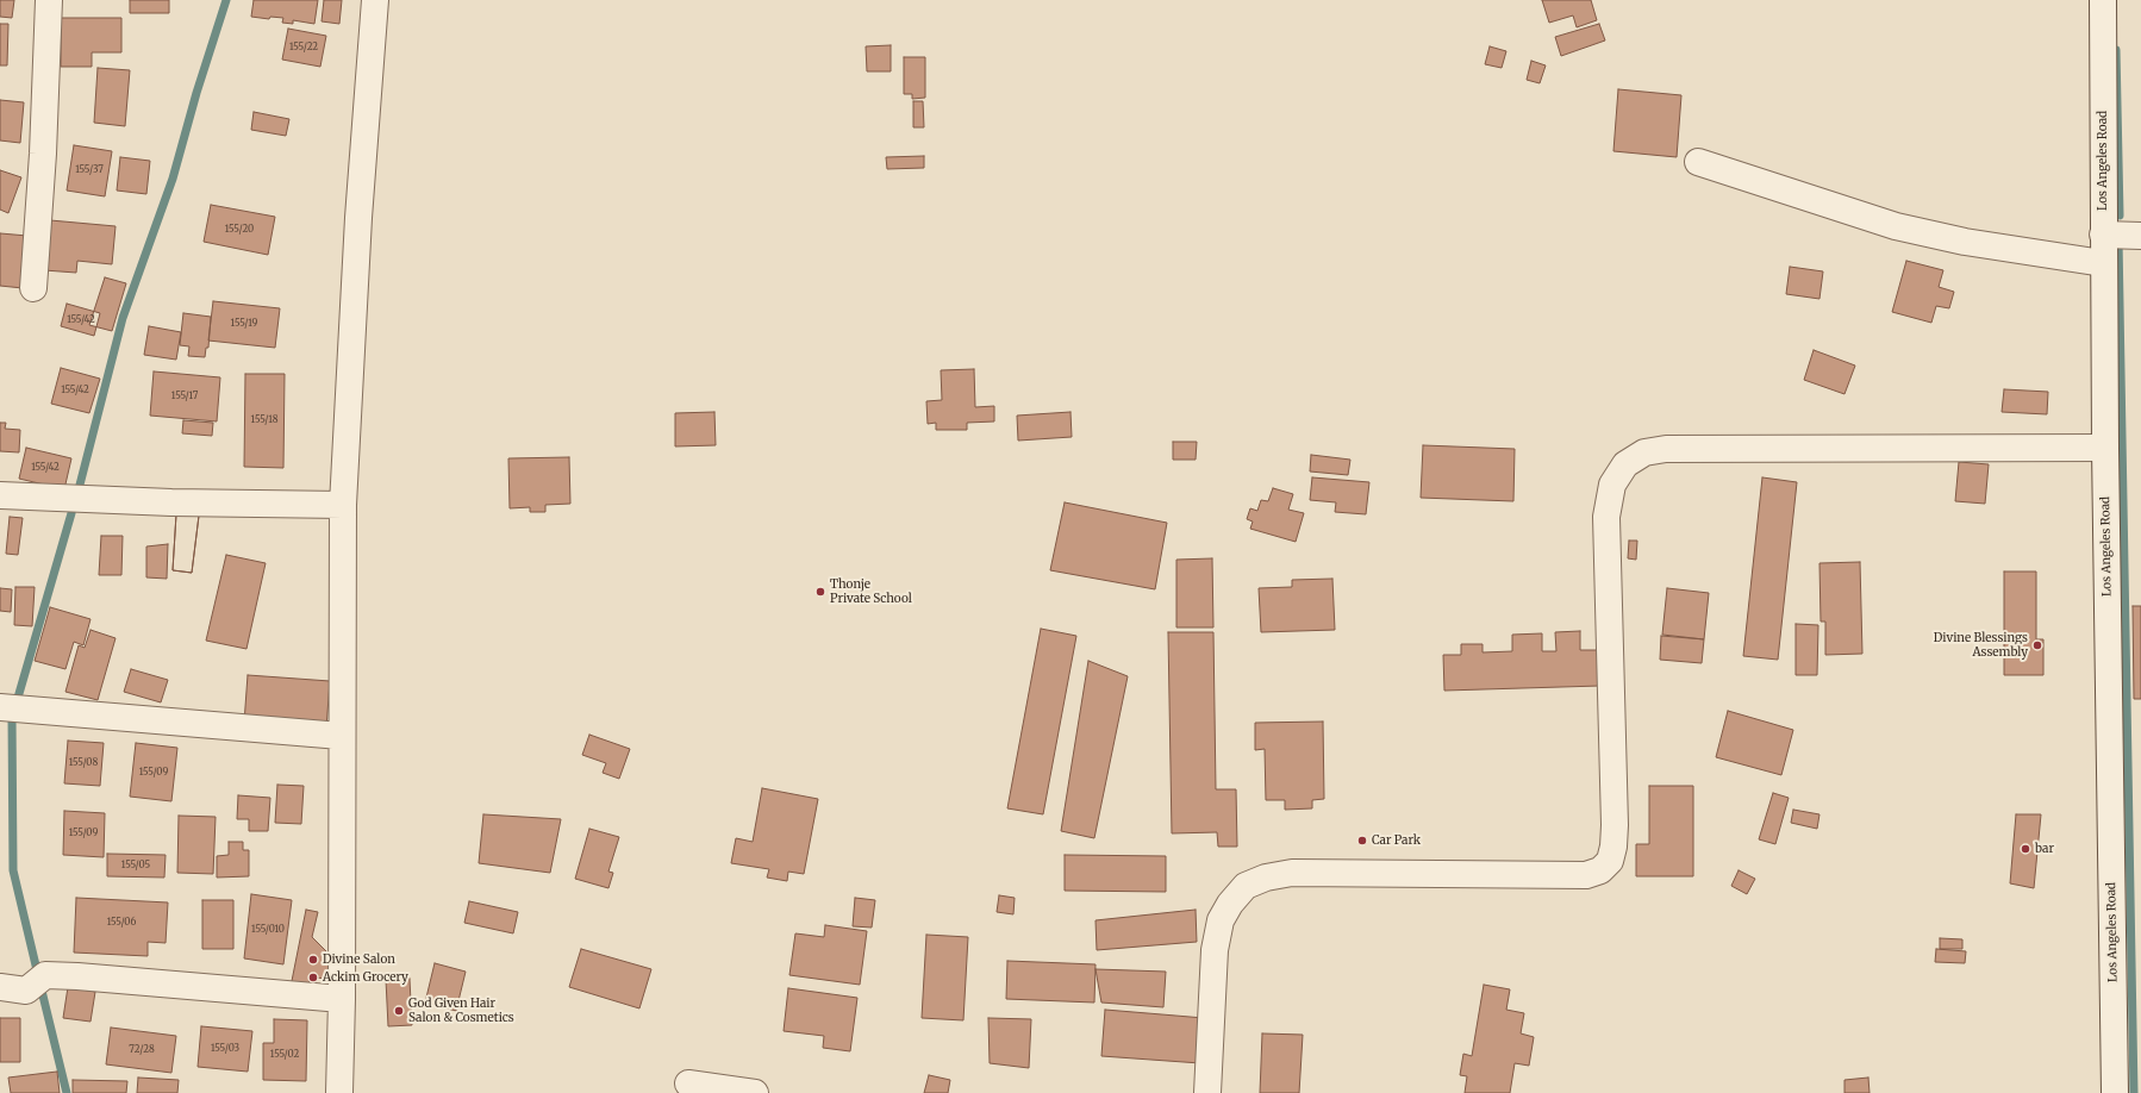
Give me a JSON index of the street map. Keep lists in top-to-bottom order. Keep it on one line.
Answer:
{"streets":{"street":["Los Angeles Road"]},"places":["Thonje Private School","Divine Blessings Assembly","Car Park","bar","Divine Salon","Ackim Grocery","God Given Hair Salon & Cosmetics"],"house_numbers":["155/22","155/37","155/20","155/42","155/19","155/42","155/17","155/18","155/42","155/08","155/09","155/09","155/05","155/06","155/010","155/03","72/28","155/02"]}
